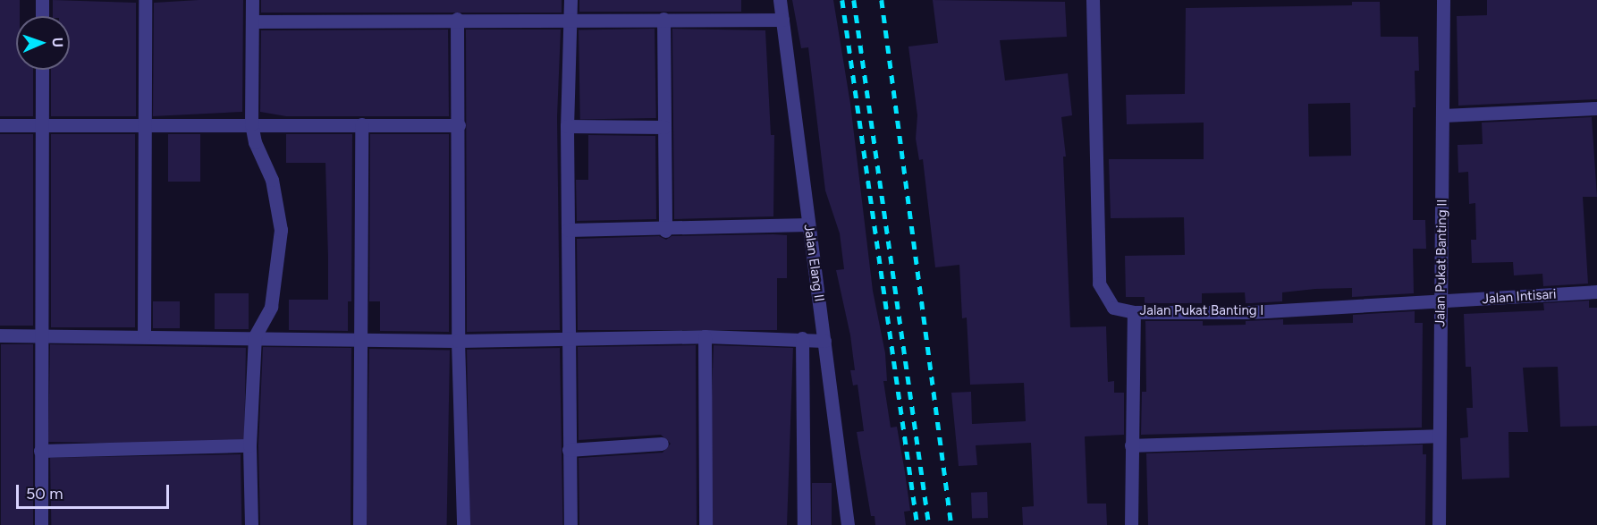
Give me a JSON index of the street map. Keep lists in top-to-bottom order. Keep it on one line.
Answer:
{"streets":{"street":["Jalan Elang II","Jalan Pukat Banting II","Jalan Intisari","Jalan Pukat Banting I"]},"crossings":[["Jalan Pukat Banting II","Jalan Intisari"],["Jalan Pukat Banting II","Jalan Pukat Banting I"],["Jalan Intisari","Jalan Pukat Banting I"]],"scale_bar":"50 m","north":"right"}
